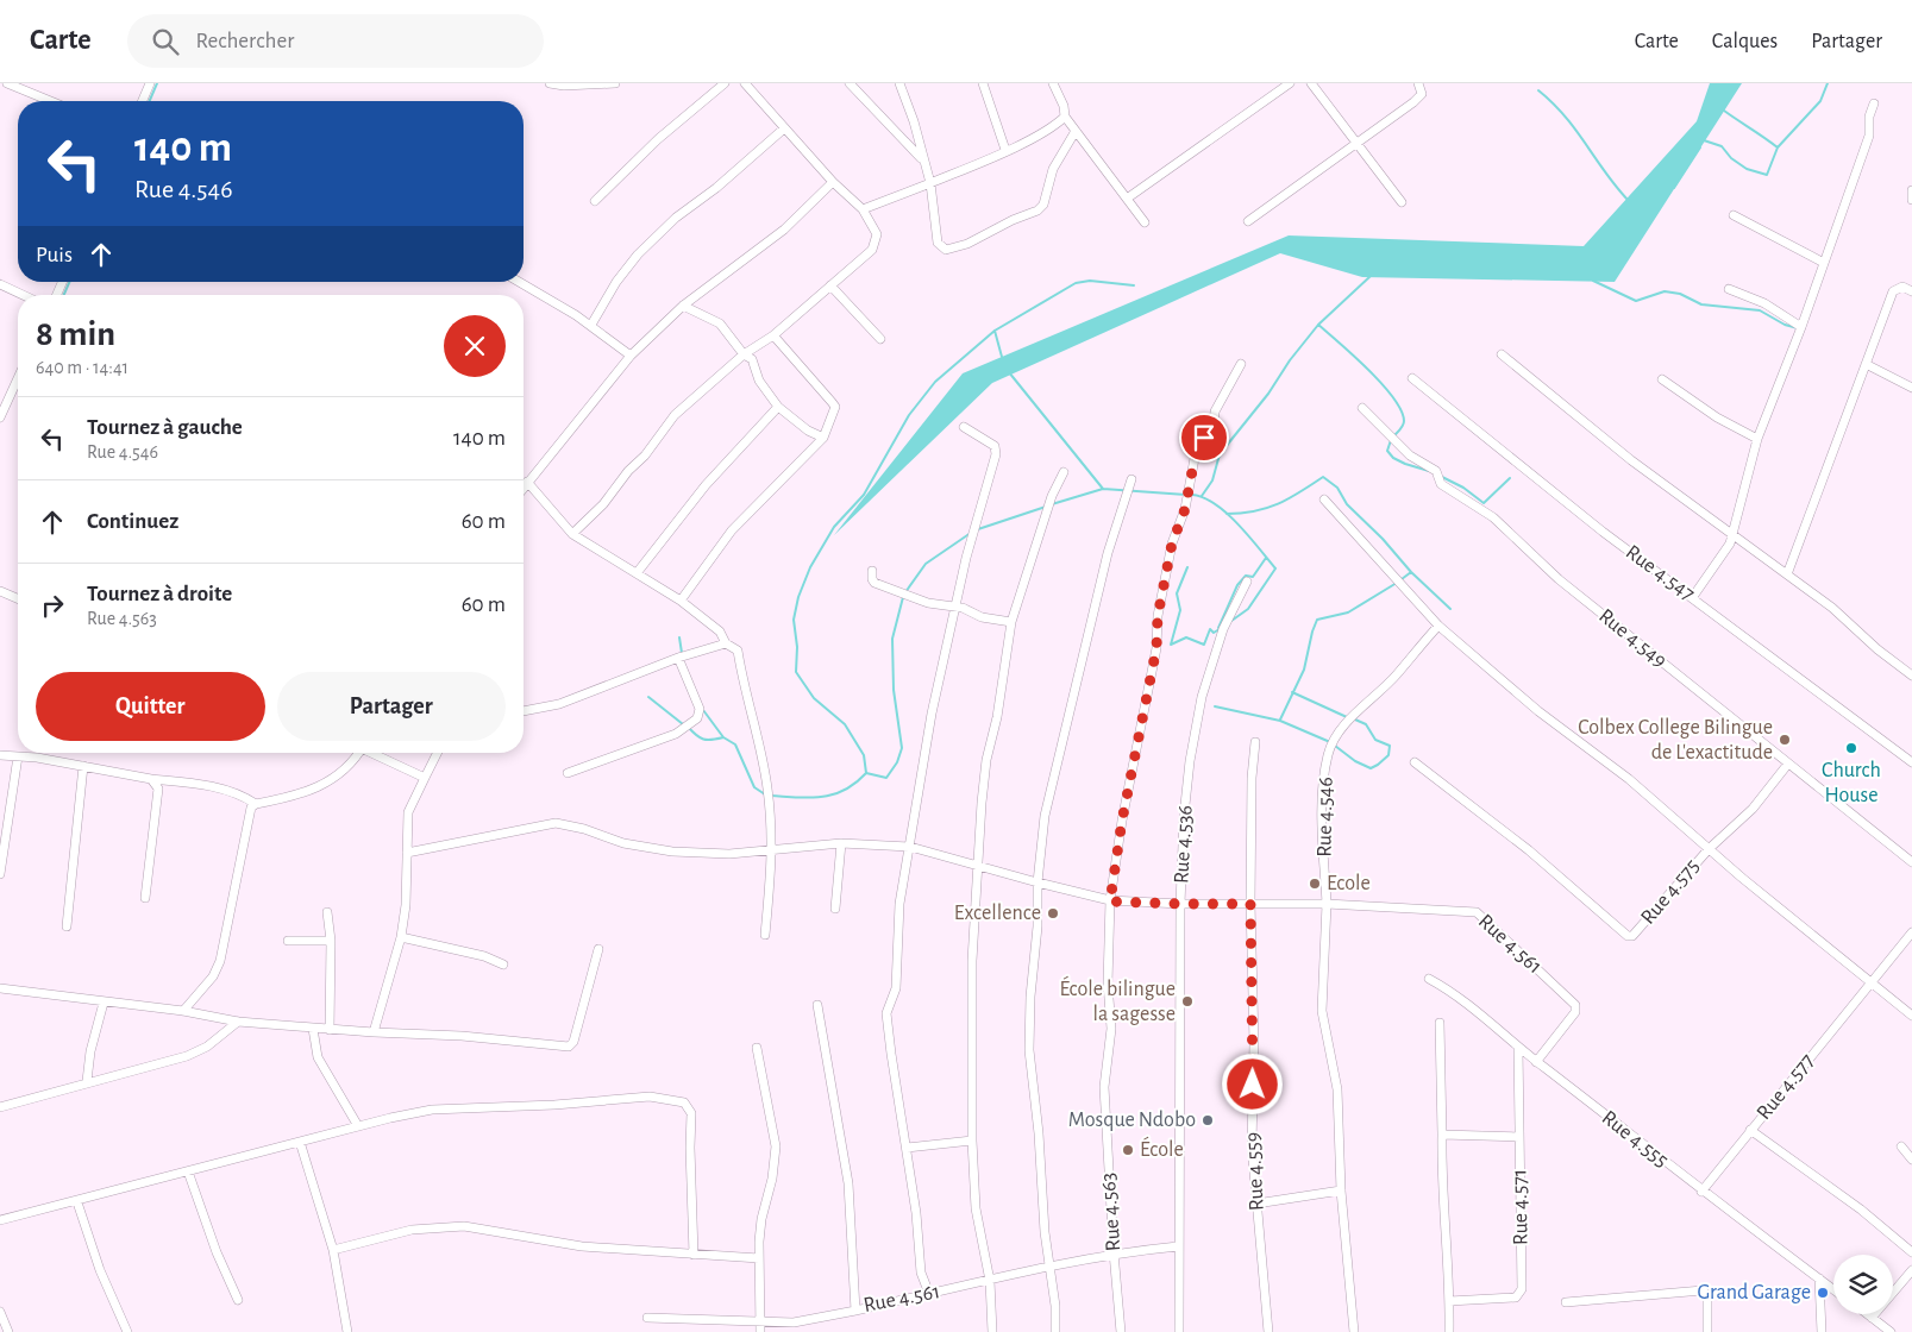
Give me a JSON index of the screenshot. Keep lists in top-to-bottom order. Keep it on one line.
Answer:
{"streets":{"street":["Rue 4.547","Rue 4.549","Rue 4.546","Rue 4.536","Rue 4.575","Rue 4.561","Rue 4.577","Rue 4.555","Rue 4.559","Rue 4.571","Rue 4.563"]},"crossings":[["Rue 4.549","Rue 4.575"],["Rue 4.546","Rue 4.561"],["Rue 4.536","Rue 4.561"],["Rue 4.561","Rue 4.555"],["Rue 4.561","Rue 4.563"],["Rue 4.577","Rue 4.555"],["Rue 4.555","Rue 4.571"]],"places":["Colbex College Bilingue de L'exactitude","Church House","Ecole","Excellence","École bilingue la sagesse","Mosque Ndobo","École","Grand Garage"],"page":{"header":"Carte","search":"Rechercher","nav":["Carte","Calques","Partager"],"turn":["140 m","Rue 4.546"],"then":"Puis","heading":["8 min","640 m · 14:41"],"list":[{"name":"Tournez à gauche","note":"Rue 4.546","value":"140 m"},{"name":"Continuez","value":"60 m"},{"name":"Tournez à droite","note":"Rue 4.563","value":"60 m"}],"buttons":["Quitter","Partager"]}}
